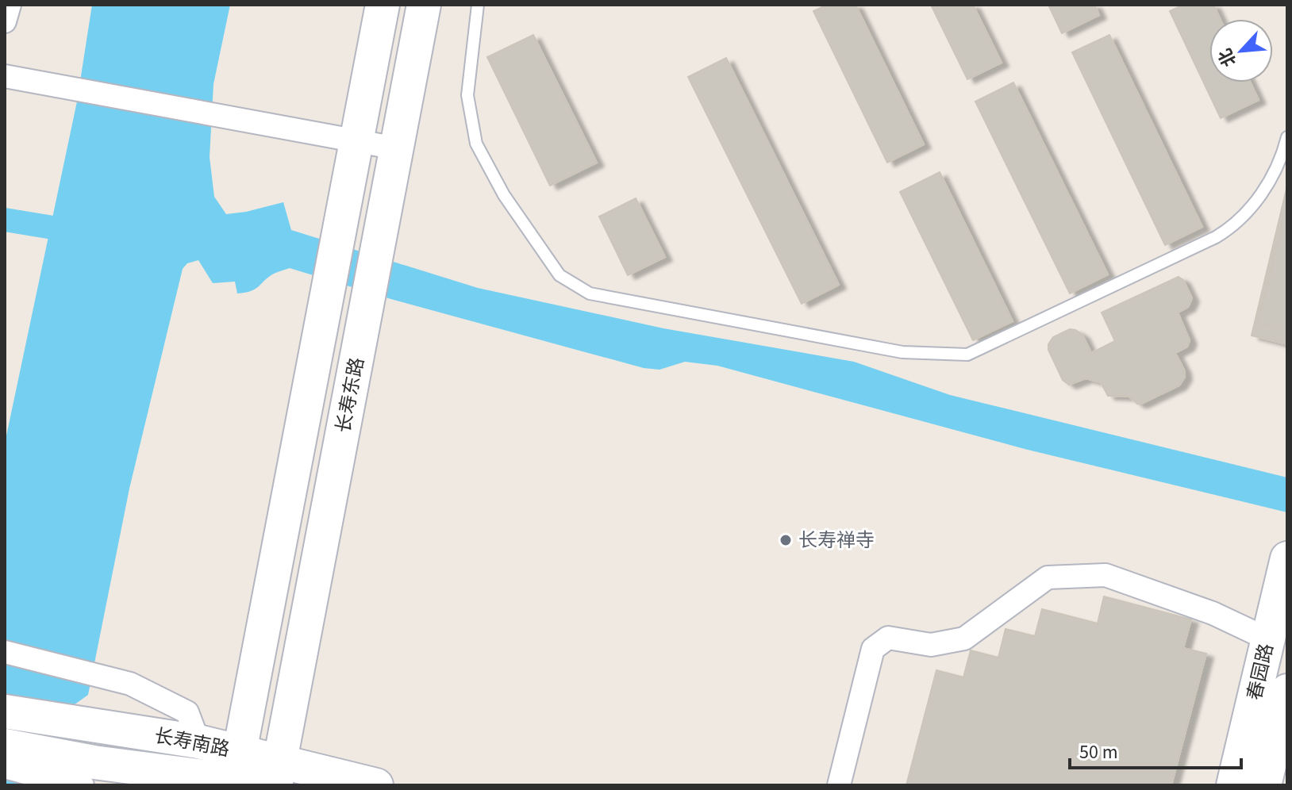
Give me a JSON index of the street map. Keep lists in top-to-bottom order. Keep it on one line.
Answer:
{"streets":{"main road":["长寿东路","春园路","长寿南路"]},"crossings":[["长寿东路","长寿南路"]],"places":["长寿禅寺"],"scale_bar":"50 m","north":"bottom left"}
